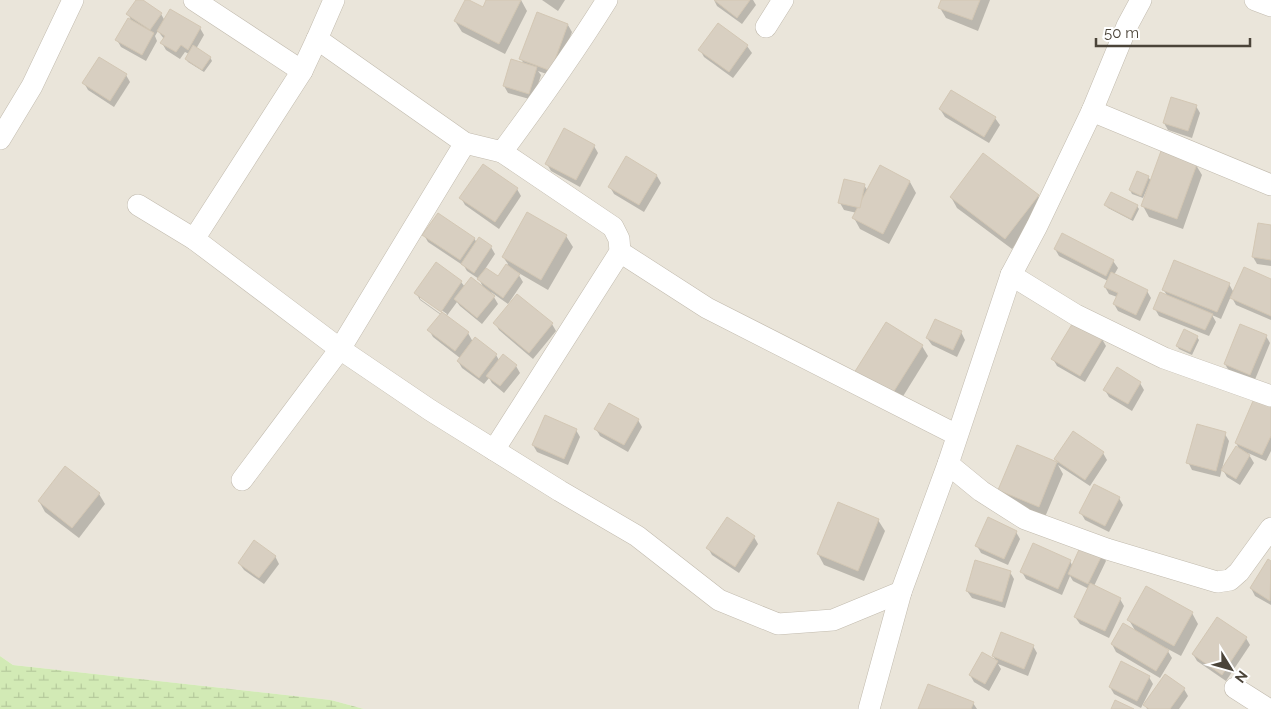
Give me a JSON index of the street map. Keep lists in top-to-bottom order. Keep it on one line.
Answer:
{"scale_bar":"50 m","north":"bottom right"}
